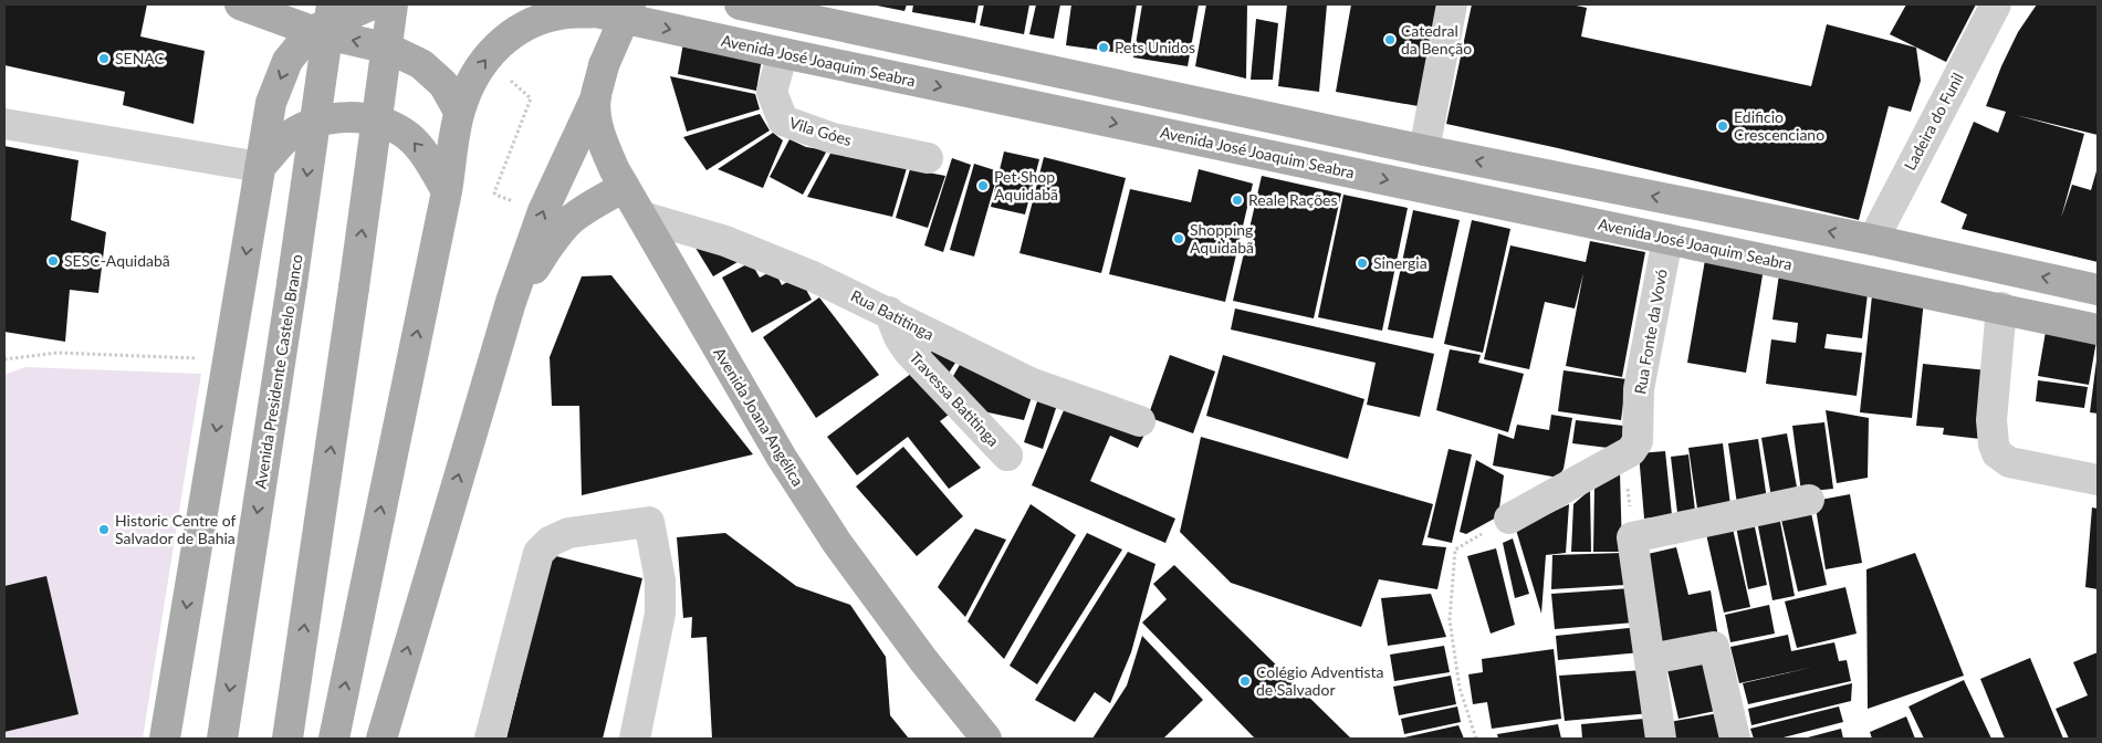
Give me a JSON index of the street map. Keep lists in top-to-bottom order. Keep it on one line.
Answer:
{"streets":{"main road":["Avenida José Joaquim Seabra","Avenida Presidente Castelo Branco","Avenida Joana Angélica"],"street":["Ladeira do Funil","Vila Góes","Rua Batitinga","Rua Fonte da Vovó","Travessa Batitinga"]},"crossings":[["Avenida José Joaquim Seabra","Vila Góes"],["Avenida José Joaquim Seabra","Rua Fonte da Vovó"],["Rua Batitinga","Travessa Batitinga"],["Rua Batitinga","Avenida Joana Angélica"]],"places":["Catedral da Benção","Pets Unidos","SENAC","Edificio Crescenciano","Pet Shop Aquidabã","Reale Rações","Shopping Aquidabã","SESC-Aquidabã","Sinergia","Historic Centre of Salvador de Bahia","Colégio Adventista de Salvador"]}
